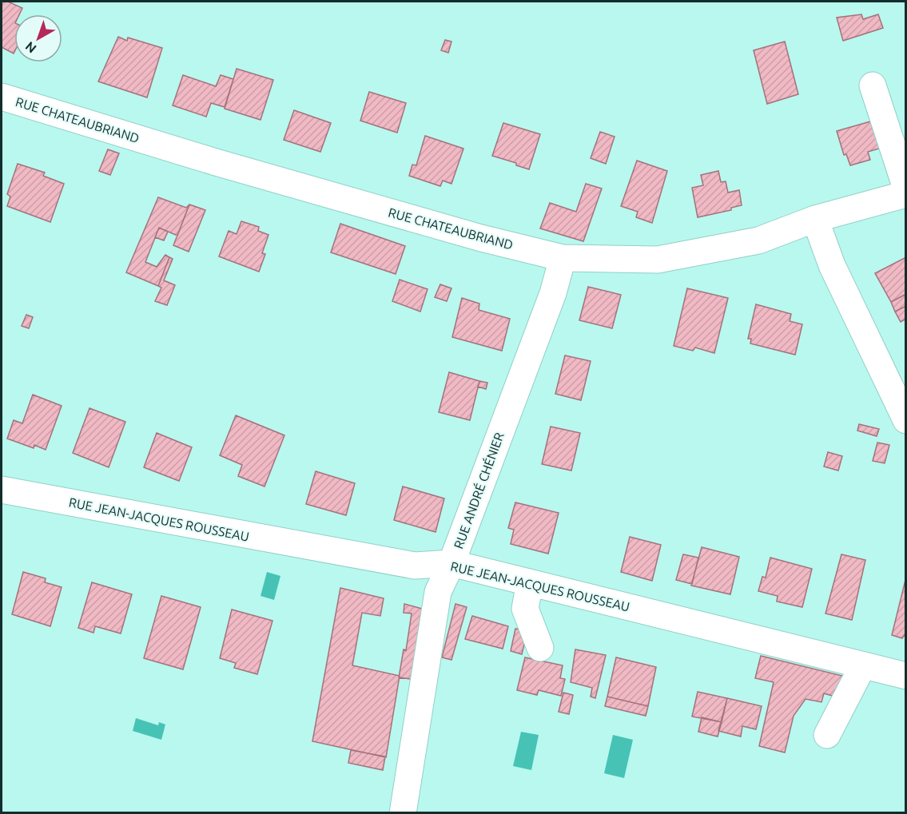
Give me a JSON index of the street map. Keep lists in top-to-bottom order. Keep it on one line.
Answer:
{"streets":{"street":["RUE CHATEAUBRIAND","RUE ANDRÉ CHÉNIER","RUE JEAN-JACQUES ROUSSEAU"]},"crossings":[["RUE CHATEAUBRIAND","RUE ANDRÉ CHÉNIER"],["RUE ANDRÉ CHÉNIER","RUE JEAN-JACQUES ROUSSEAU"]],"north":"bottom left"}
